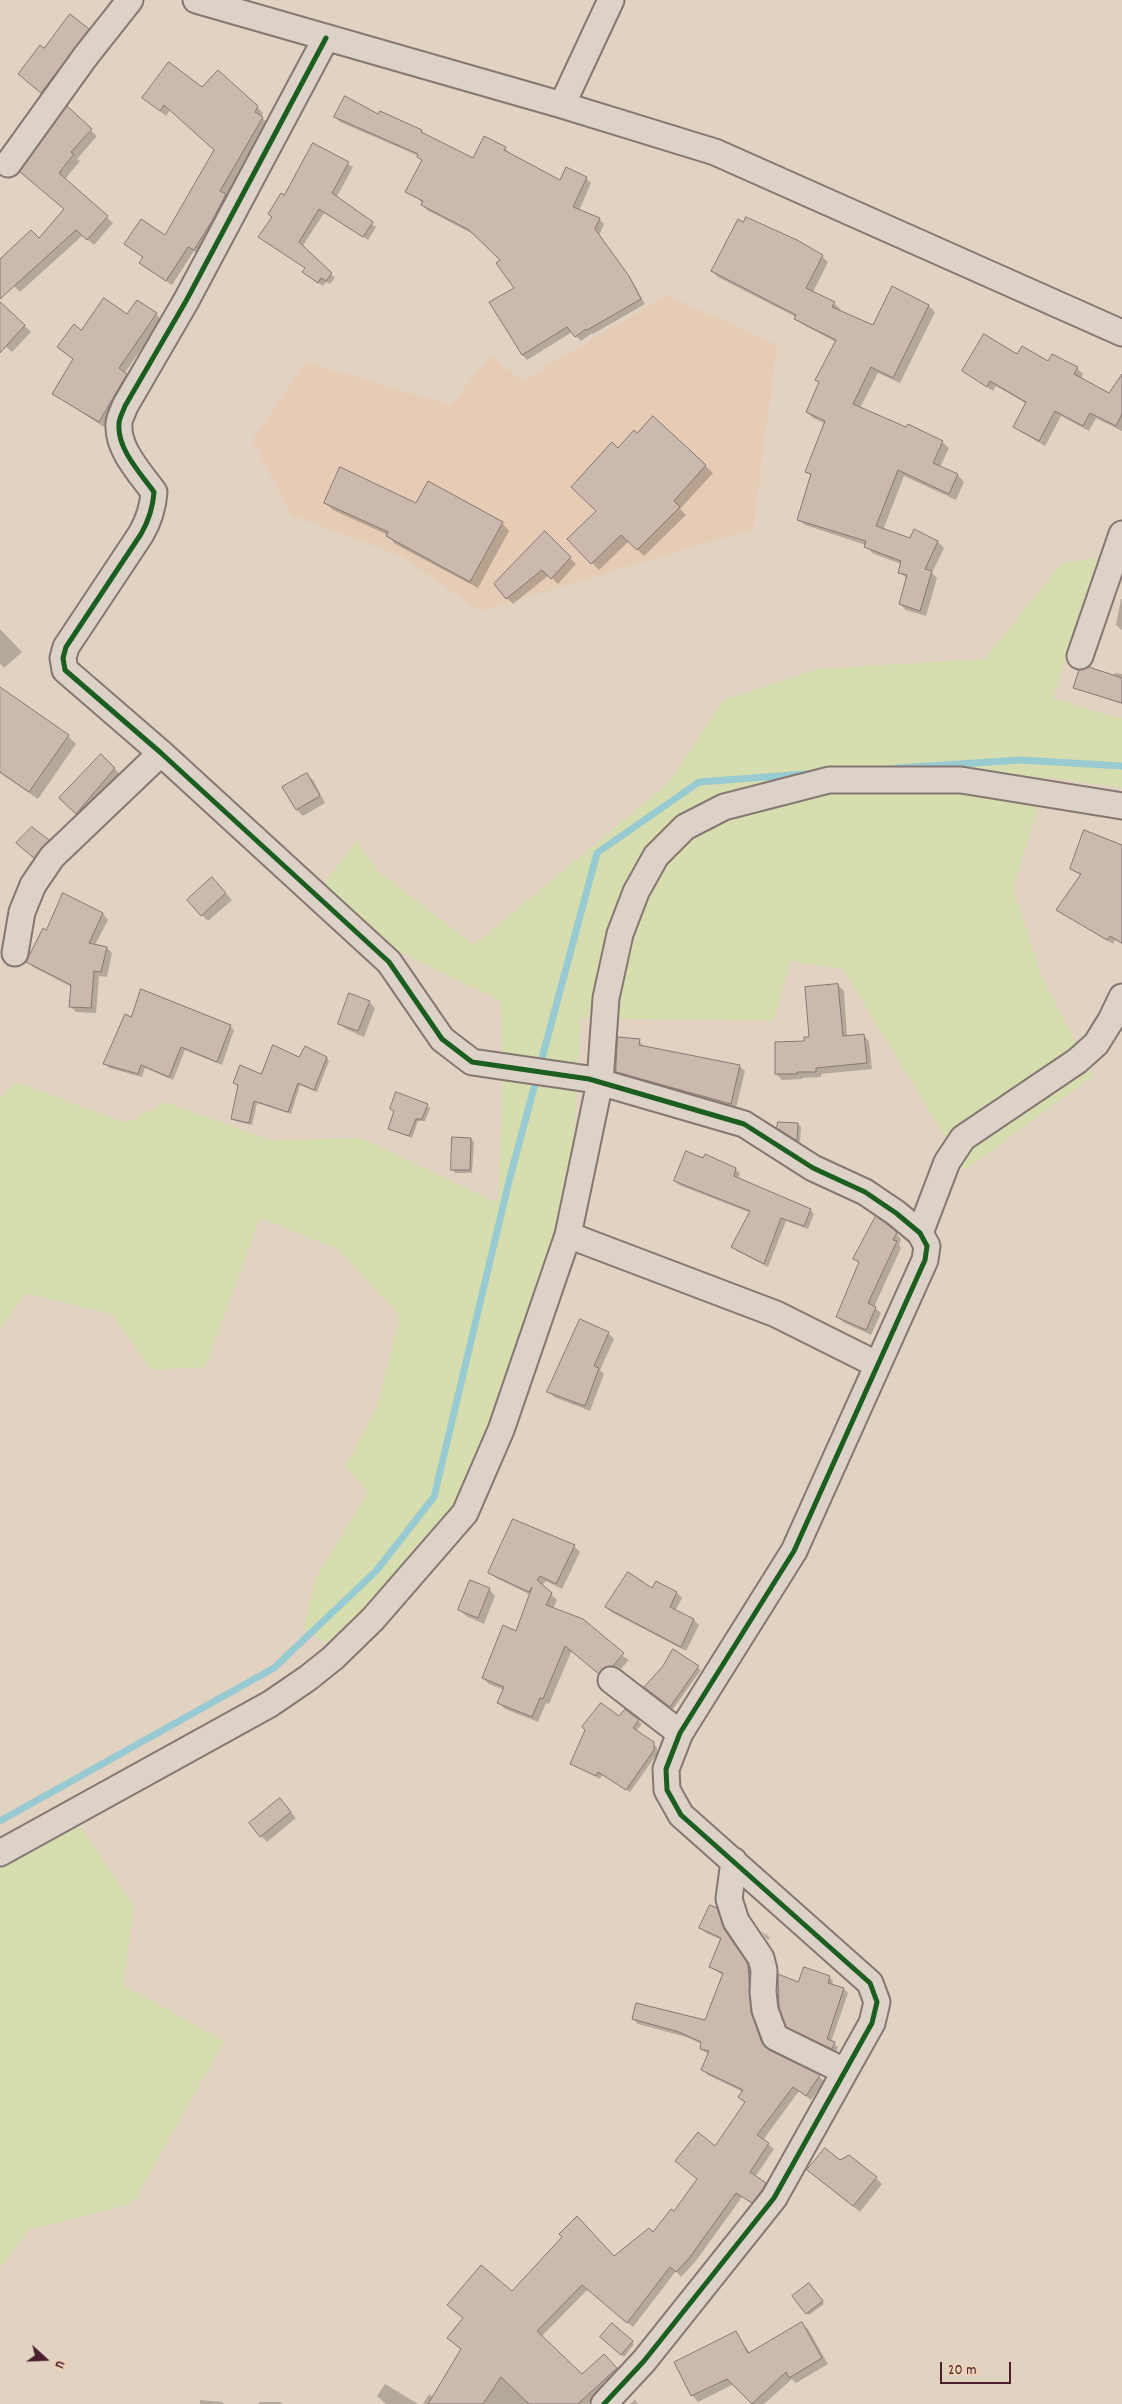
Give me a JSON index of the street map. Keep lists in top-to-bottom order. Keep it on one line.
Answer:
{"scale_bar":"20 m","north":"right"}
